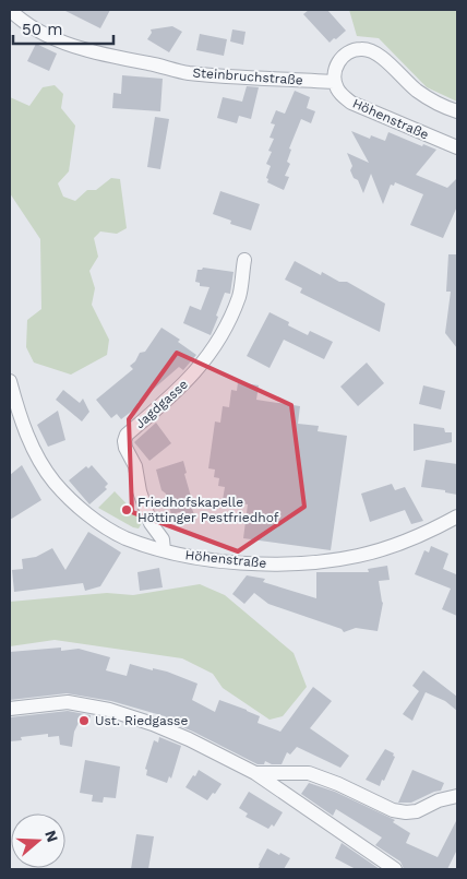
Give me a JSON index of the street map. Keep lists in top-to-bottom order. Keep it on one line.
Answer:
{"streets":{"street":["Steinbruchstraße","Höhenstraße","Jagdgasse"]},"crossings":[["Steinbruchstraße","Höhenstraße"],["Höhenstraße","Jagdgasse"]],"places":["Friedhofskapelle Höttinger Pestfriedhof","Ust. Riedgasse"],"scale_bar":"50 m","north":"right"}
